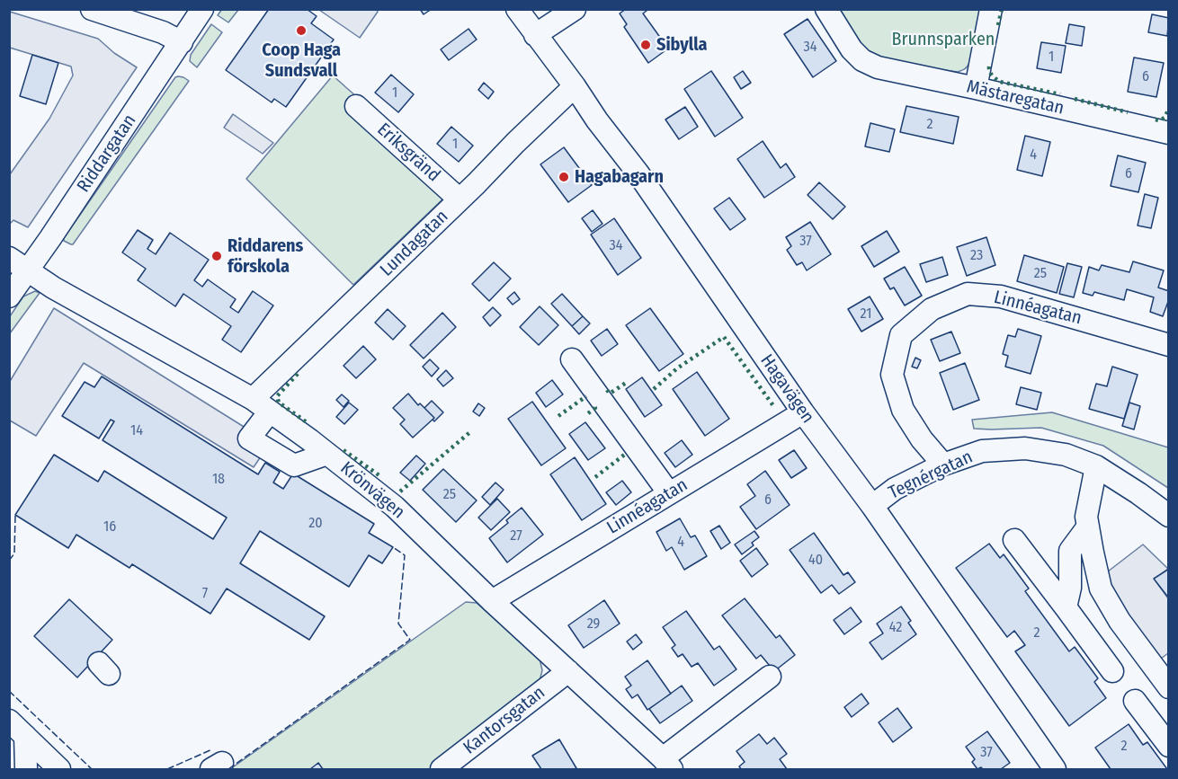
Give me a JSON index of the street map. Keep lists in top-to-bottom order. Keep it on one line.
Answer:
{"streets":{"street":["Mästaregatan","Eriksgränd","Riddargatan","Lundagatan","Linnéagatan","Hagavägen","Tegnérgatan","Krönvägen","Kantorsgatan"]},"crossings":[["Eriksgränd","Lundagatan"],["Riddargatan","Krönvägen"],["Lundagatan","Hagavägen"],["Lundagatan","Krönvägen"],["Linnéagatan","Hagavägen"],["Linnéagatan","Tegnérgatan"],["Linnéagatan","Krönvägen"],["Hagavägen","Tegnérgatan"],["Krönvägen","Kantorsgatan"]],"parks":["Brunnsparken"],"places":["Coop Haga Sundsvall","Sibylla","Hagabagarn","Riddarens förskola"],"house_numbers":["34","1","6","1","2","1","4","6","37","34","23","25","21","14","18","25","6","20","16","27","4","40","7","29","42","2","2","37"]}
